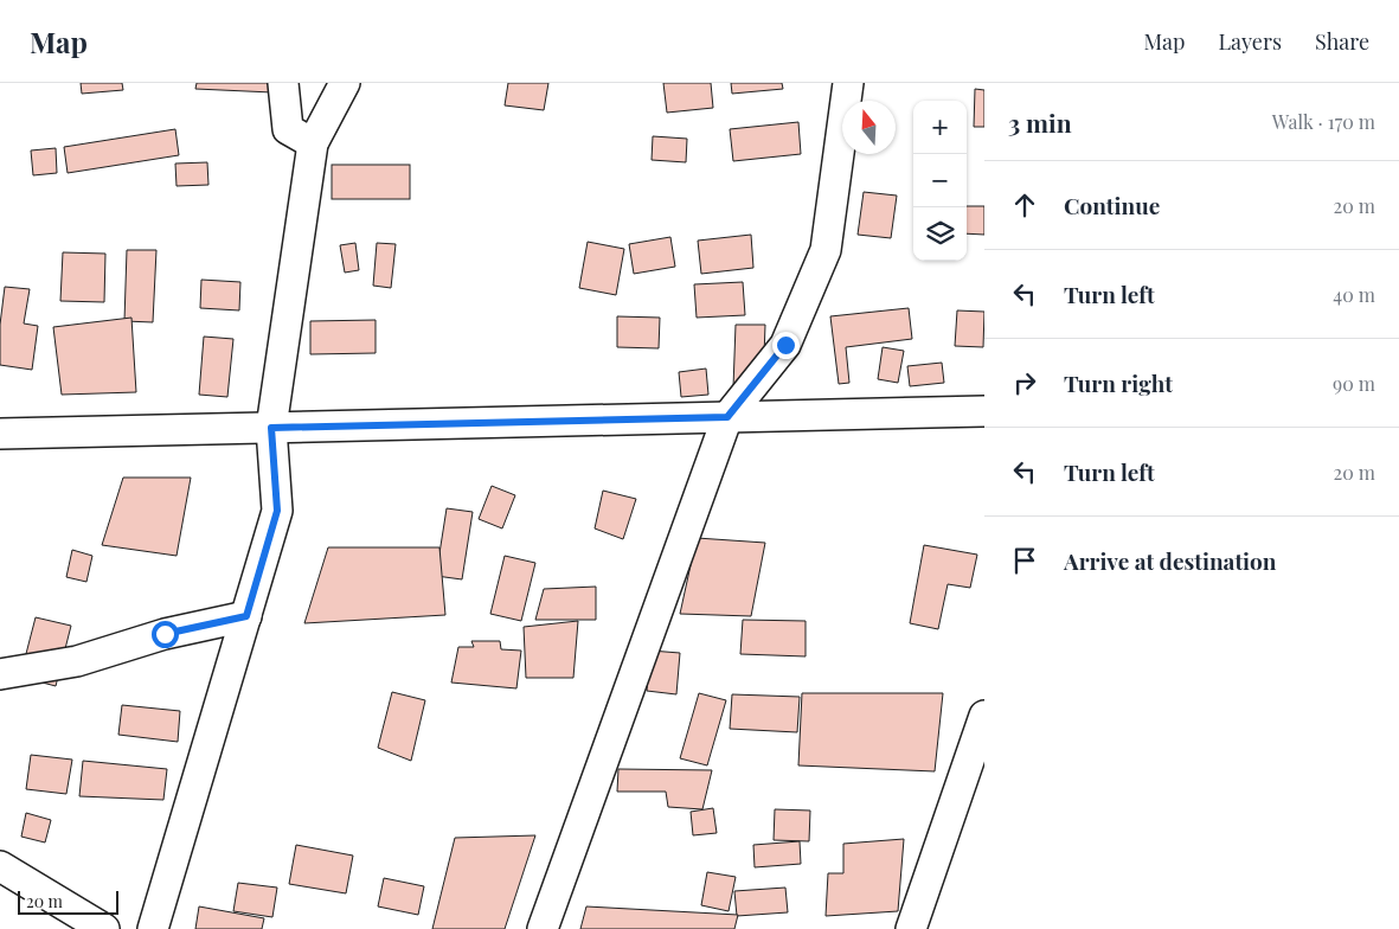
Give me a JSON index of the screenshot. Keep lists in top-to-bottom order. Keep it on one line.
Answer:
{"scale_bar":"20 m","north":"top","page":{"header":"Map","nav":["Map","Layers","Share"],"heading":["3 min","Walk · 170 m"],"map_buttons":["+","−"],"list":[["Continue","20 m"],["Turn left","40 m"],["Turn right","90 m"],["Turn left","20 m"],"Arrive at destination"],"scale":"20 m"}}
